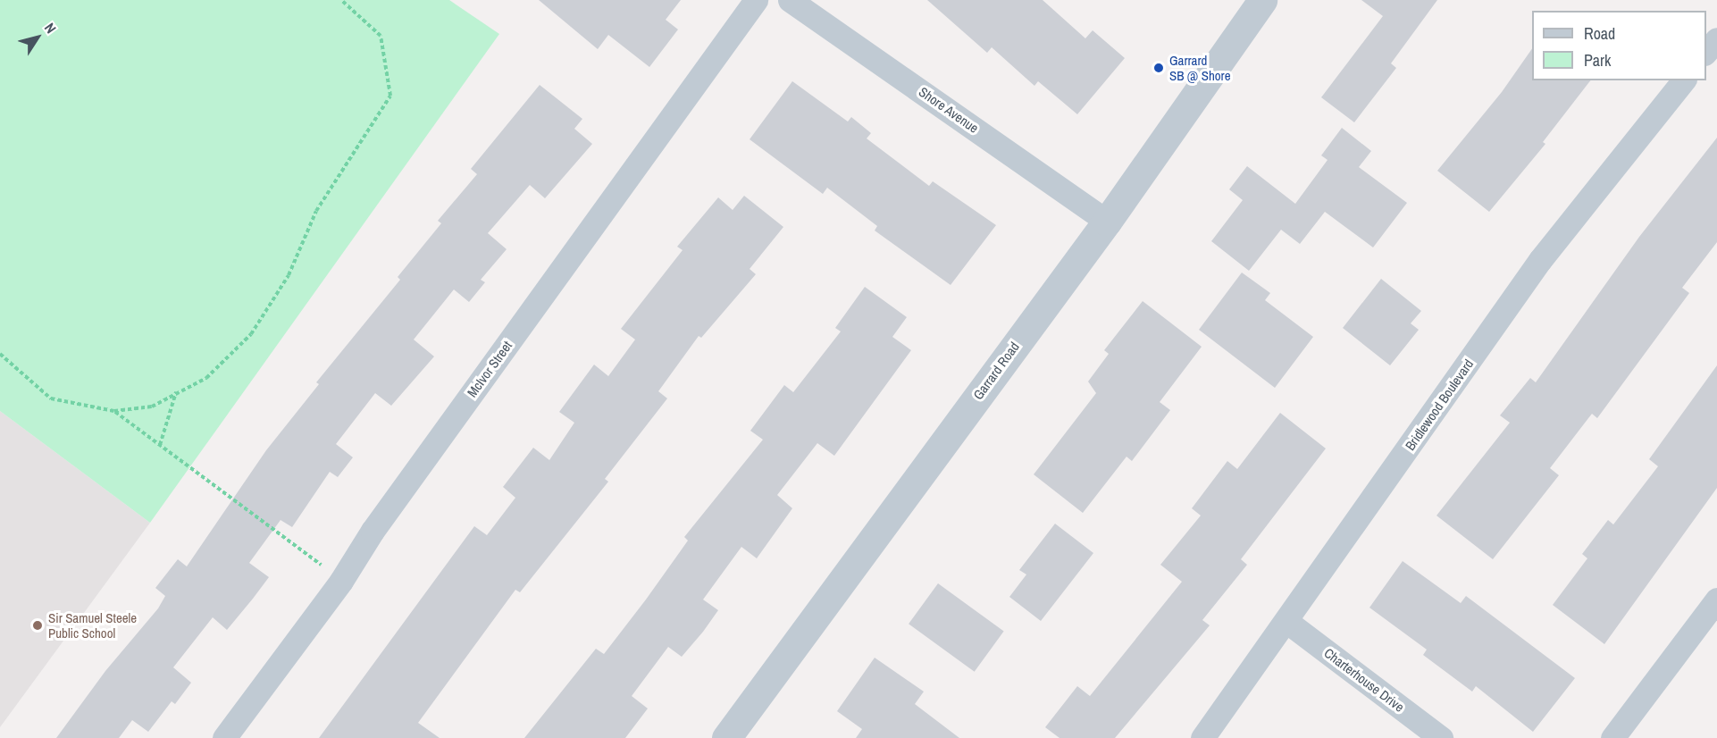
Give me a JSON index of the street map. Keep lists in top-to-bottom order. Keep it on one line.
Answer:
{"streets":{"street":["Shore Avenue","McIvor Street","Garrard Road","Bridlewood Boulevard","Charterhouse Drive"]},"crossings":[["Shore Avenue","Garrard Road"],["Bridlewood Boulevard","Charterhouse Drive"]],"places":["Garrard SB @ Shore","Sir Samuel Steele Public School"],"legend":["Road","Park"],"north":"top right"}
